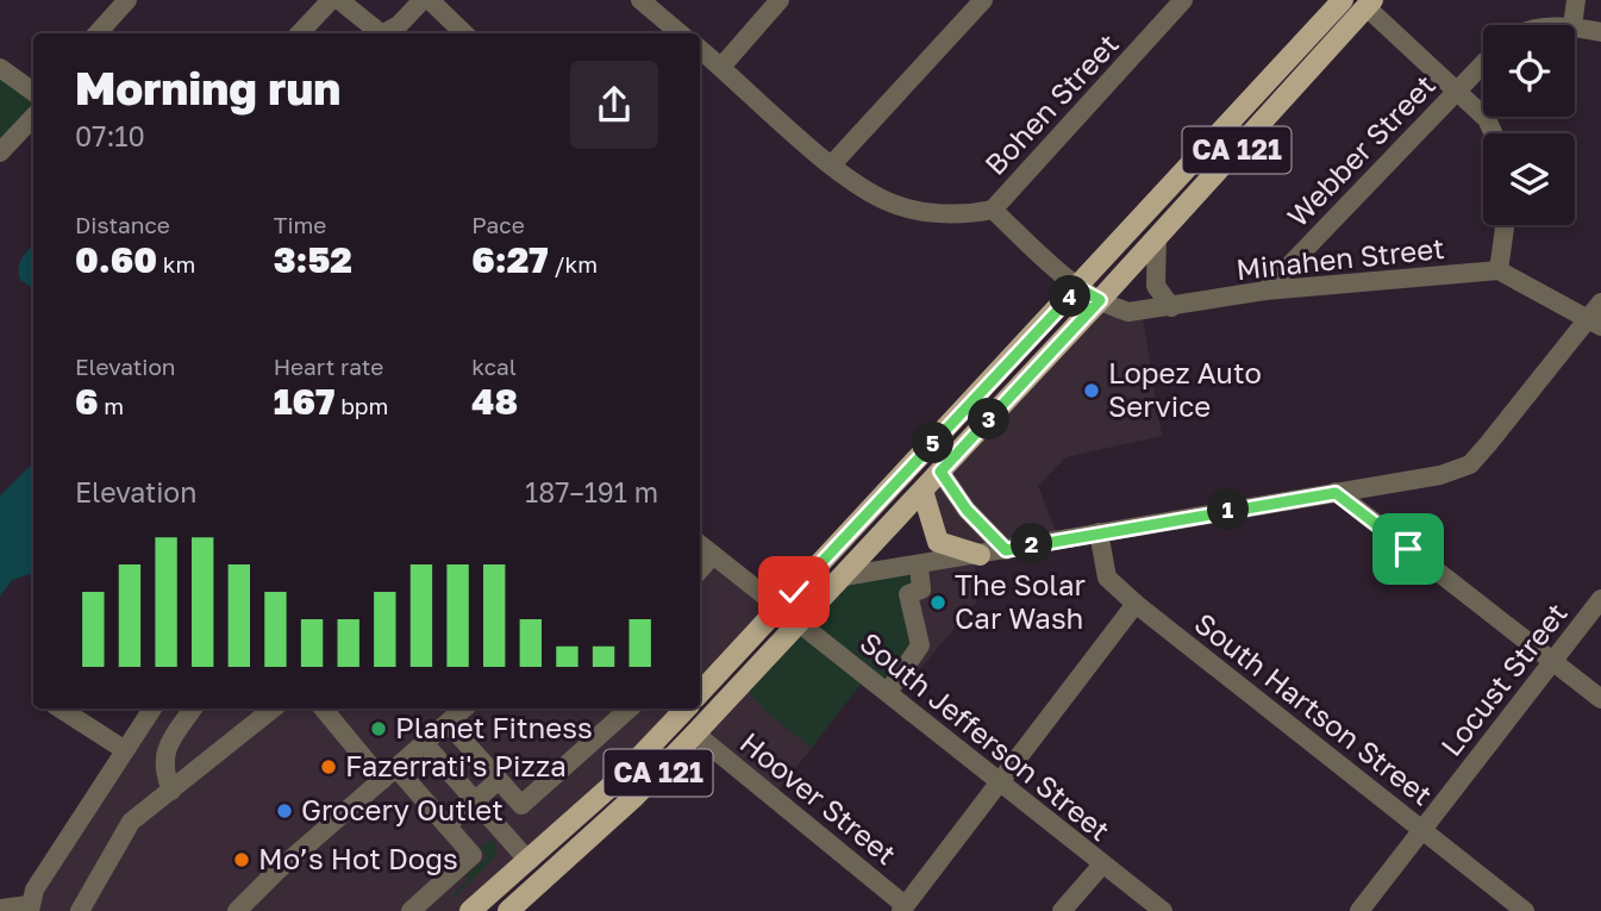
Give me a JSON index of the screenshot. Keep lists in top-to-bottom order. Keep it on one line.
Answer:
{"streets":{"main road":["CA 121"],"street":["Bohen Street","Webber Street","Minahen Street","Locust Street","South Hartson Street","South Jefferson Street","Hoover Street"]},"crossings":[["Bohen Street","Minahen Street"],["CA 121","Minahen Street"],["CA 121","South Jefferson Street"],["CA 121","Hoover Street"],["Webber Street","Minahen Street"],["Locust Street","South Hartson Street"]],"places":["Lopez Auto Service","The Solar Car Wash","Planet Fitness","Fazerrati's Pizza","Grocery Outlet","Mo’s Hot Dogs"],"page":{"heading":["Morning run","07:10"],"stats":[["Distance","0.60 km"],["Time","3:52"],["Pace","6:27 /km"],["Elevation","6 m"],["Heart rate","167 bpm"],["kcal","48"]],"pins":["4","3","5","1","2"],"chart":["Elevation","187–191 m"]}}
